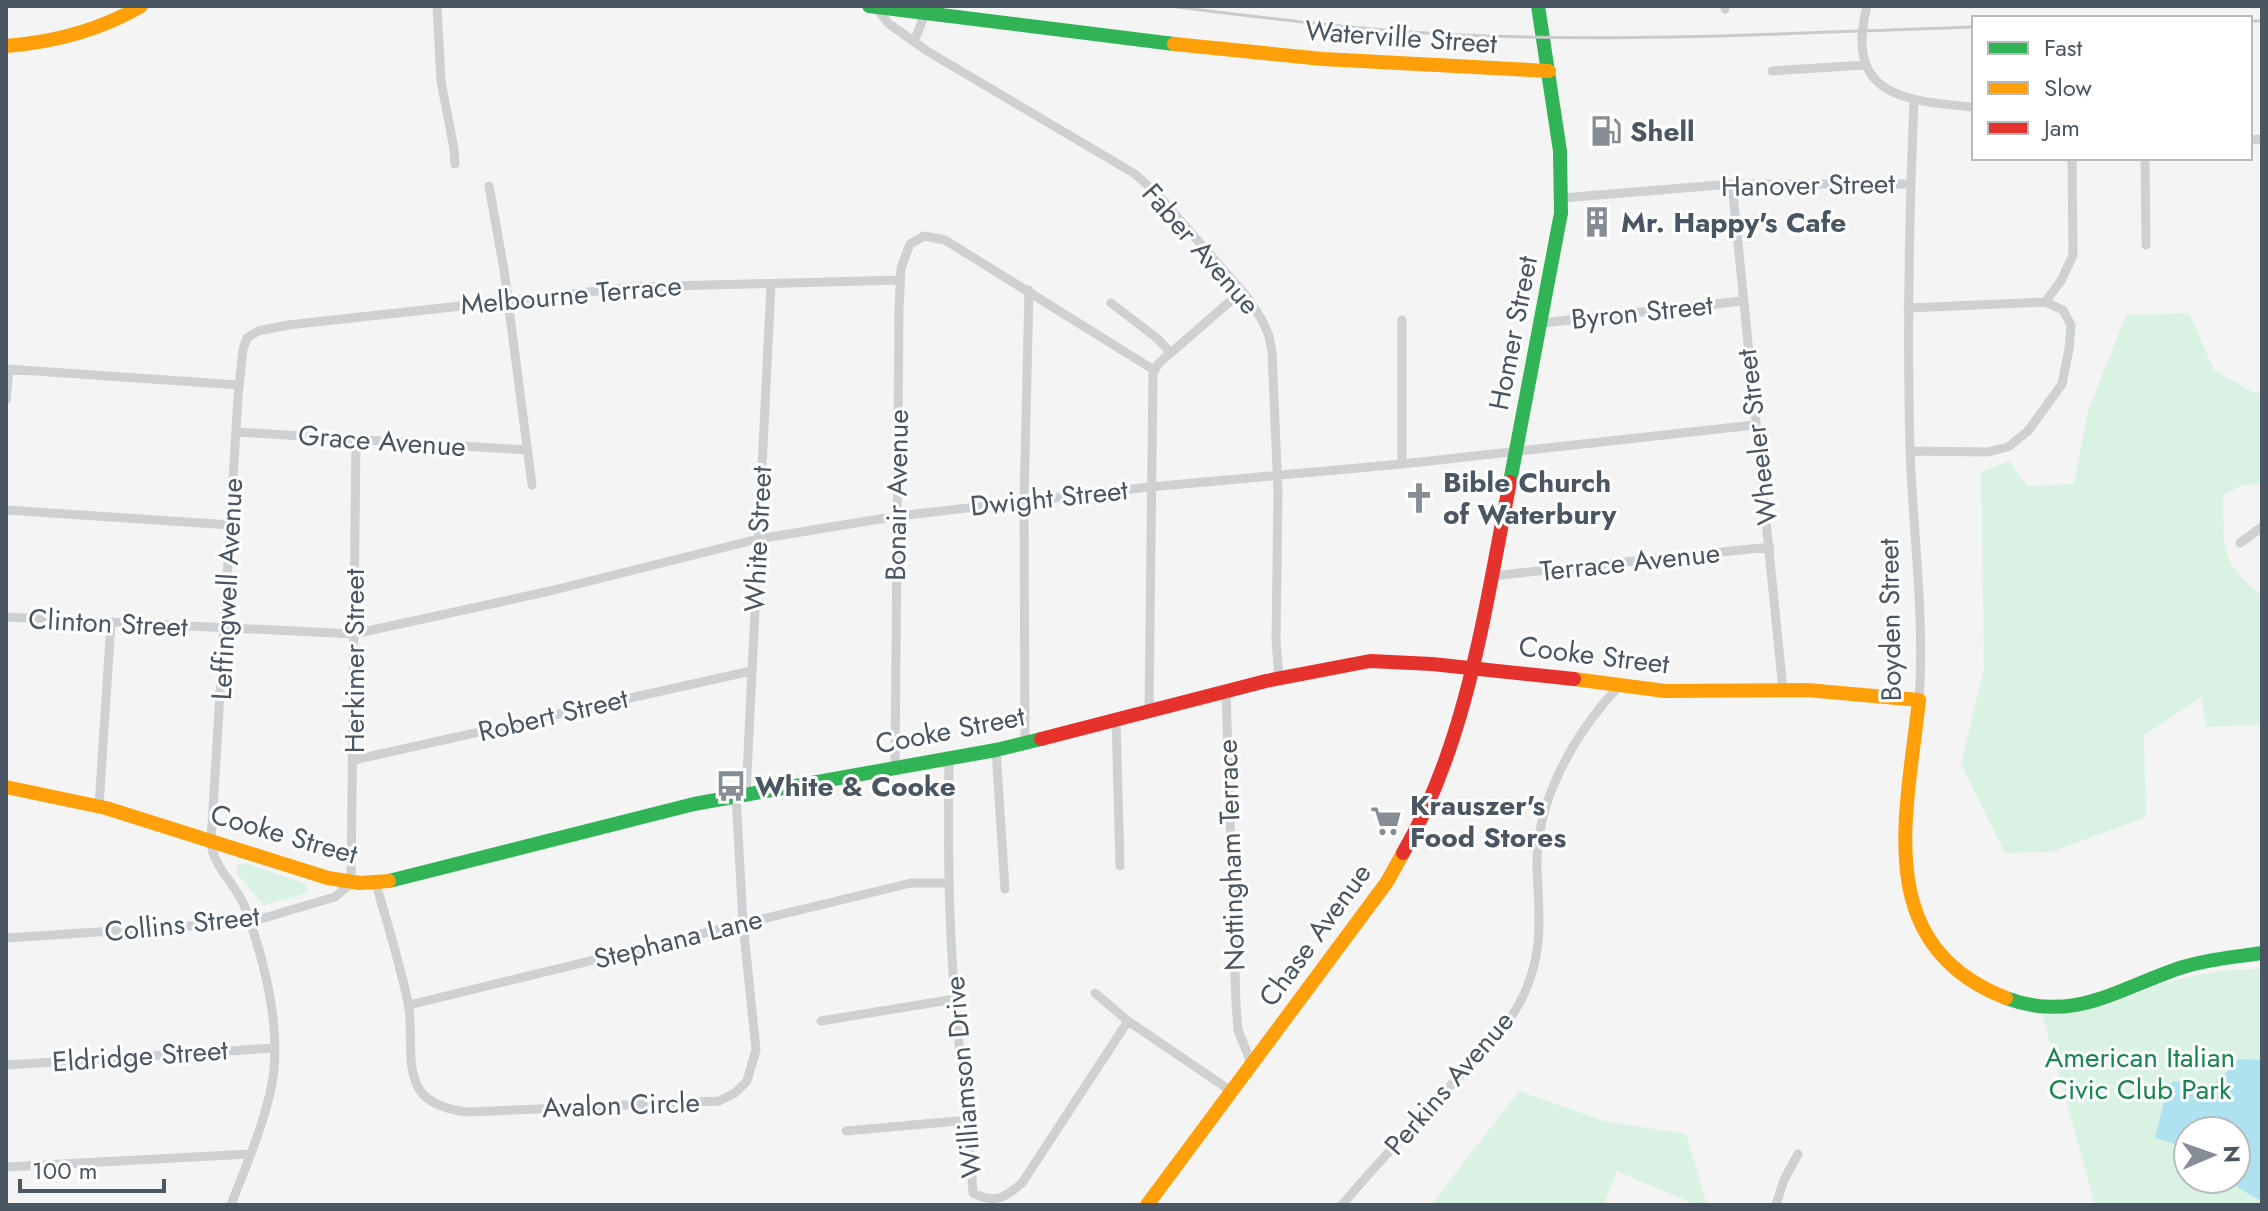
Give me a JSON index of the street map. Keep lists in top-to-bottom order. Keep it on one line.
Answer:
{"streets":{"main road":["Waterville Street","Homer Street","Boyden Street","Cooke Street","Chase Avenue"],"street":["Hanover Street","Faber Avenue","Melbourne Terrace","Byron Street","Wheeler Street","Grace Avenue","Bonair Avenue","Dwight Street","White Street","Terrace Avenue","Leffingwell Avenue","Clinton Street","Herkimer Street","Robert Street","Nottingham Terrace","Collins Street","Stephana Lane","Eldridge Street","Williamson Drive","Perkins Avenue","Avalon Circle"]},"crossings":[["Waterville Street","Faber Avenue"],["Waterville Street","Homer Street"],["Hanover Street","Homer Street"],["Hanover Street","Wheeler Street"],["Hanover Street","Boyden Street"],["Faber Avenue","Dwight Street"],["Faber Avenue","Cooke Street"],["Melbourne Terrace","Bonair Avenue"],["Melbourne Terrace","White Street"],["Melbourne Terrace","Leffingwell Avenue"],["Byron Street","Homer Street"],["Byron Street","Wheeler Street"],["Homer Street","Dwight Street"],["Homer Street","Terrace Avenue"],["Homer Street","Cooke Street"],["Homer Street","Chase Avenue"],["Wheeler Street","Dwight Street"],["Wheeler Street","Terrace Avenue"],["Wheeler Street","Cooke Street"],["Grace Avenue","Leffingwell Avenue"],["Grace Avenue","Herkimer Street"],["Bonair Avenue","Dwight Street"],["Bonair Avenue","Cooke Street"],["Dwight Street","White Street"],["Dwight Street","Clinton Street"],["Dwight Street","Herkimer Street"],["White Street","Cooke Street"],["White Street","Robert Street"],["White Street","Avalon Circle"],["Leffingwell Avenue","Clinton Street"],["Leffingwell Avenue","Cooke Street"],["Boyden Street","Cooke Street"],["Clinton Street","Herkimer Street"],["Cooke Street","Herkimer Street"],["Cooke Street","Nottingham Terrace"],["Cooke Street","Collins Street"],["Cooke Street","Chase Avenue"],["Cooke Street","Williamson Drive"],["Cooke Street","Perkins Avenue"],["Cooke Street","Avalon Circle"],["Herkimer Street","Robert Street"],["Herkimer Street","Collins Street"],["Nottingham Terrace","Chase Avenue"],["Stephana Lane","Williamson Drive"],["Stephana Lane","Avalon Circle"]],"parks":["American Italian Civic Club Park"],"places":{"fuel station":["Shell"],"building":["Mr. Happy's Cafe"],"church":["Bible Church of Waterbury"],"bus stop":["White & Cooke"],"supermarket":["Krauszer's Food Stores"]},"legend":["Fast","Slow","Jam"],"scale_bar":"100 m","north":"right"}
